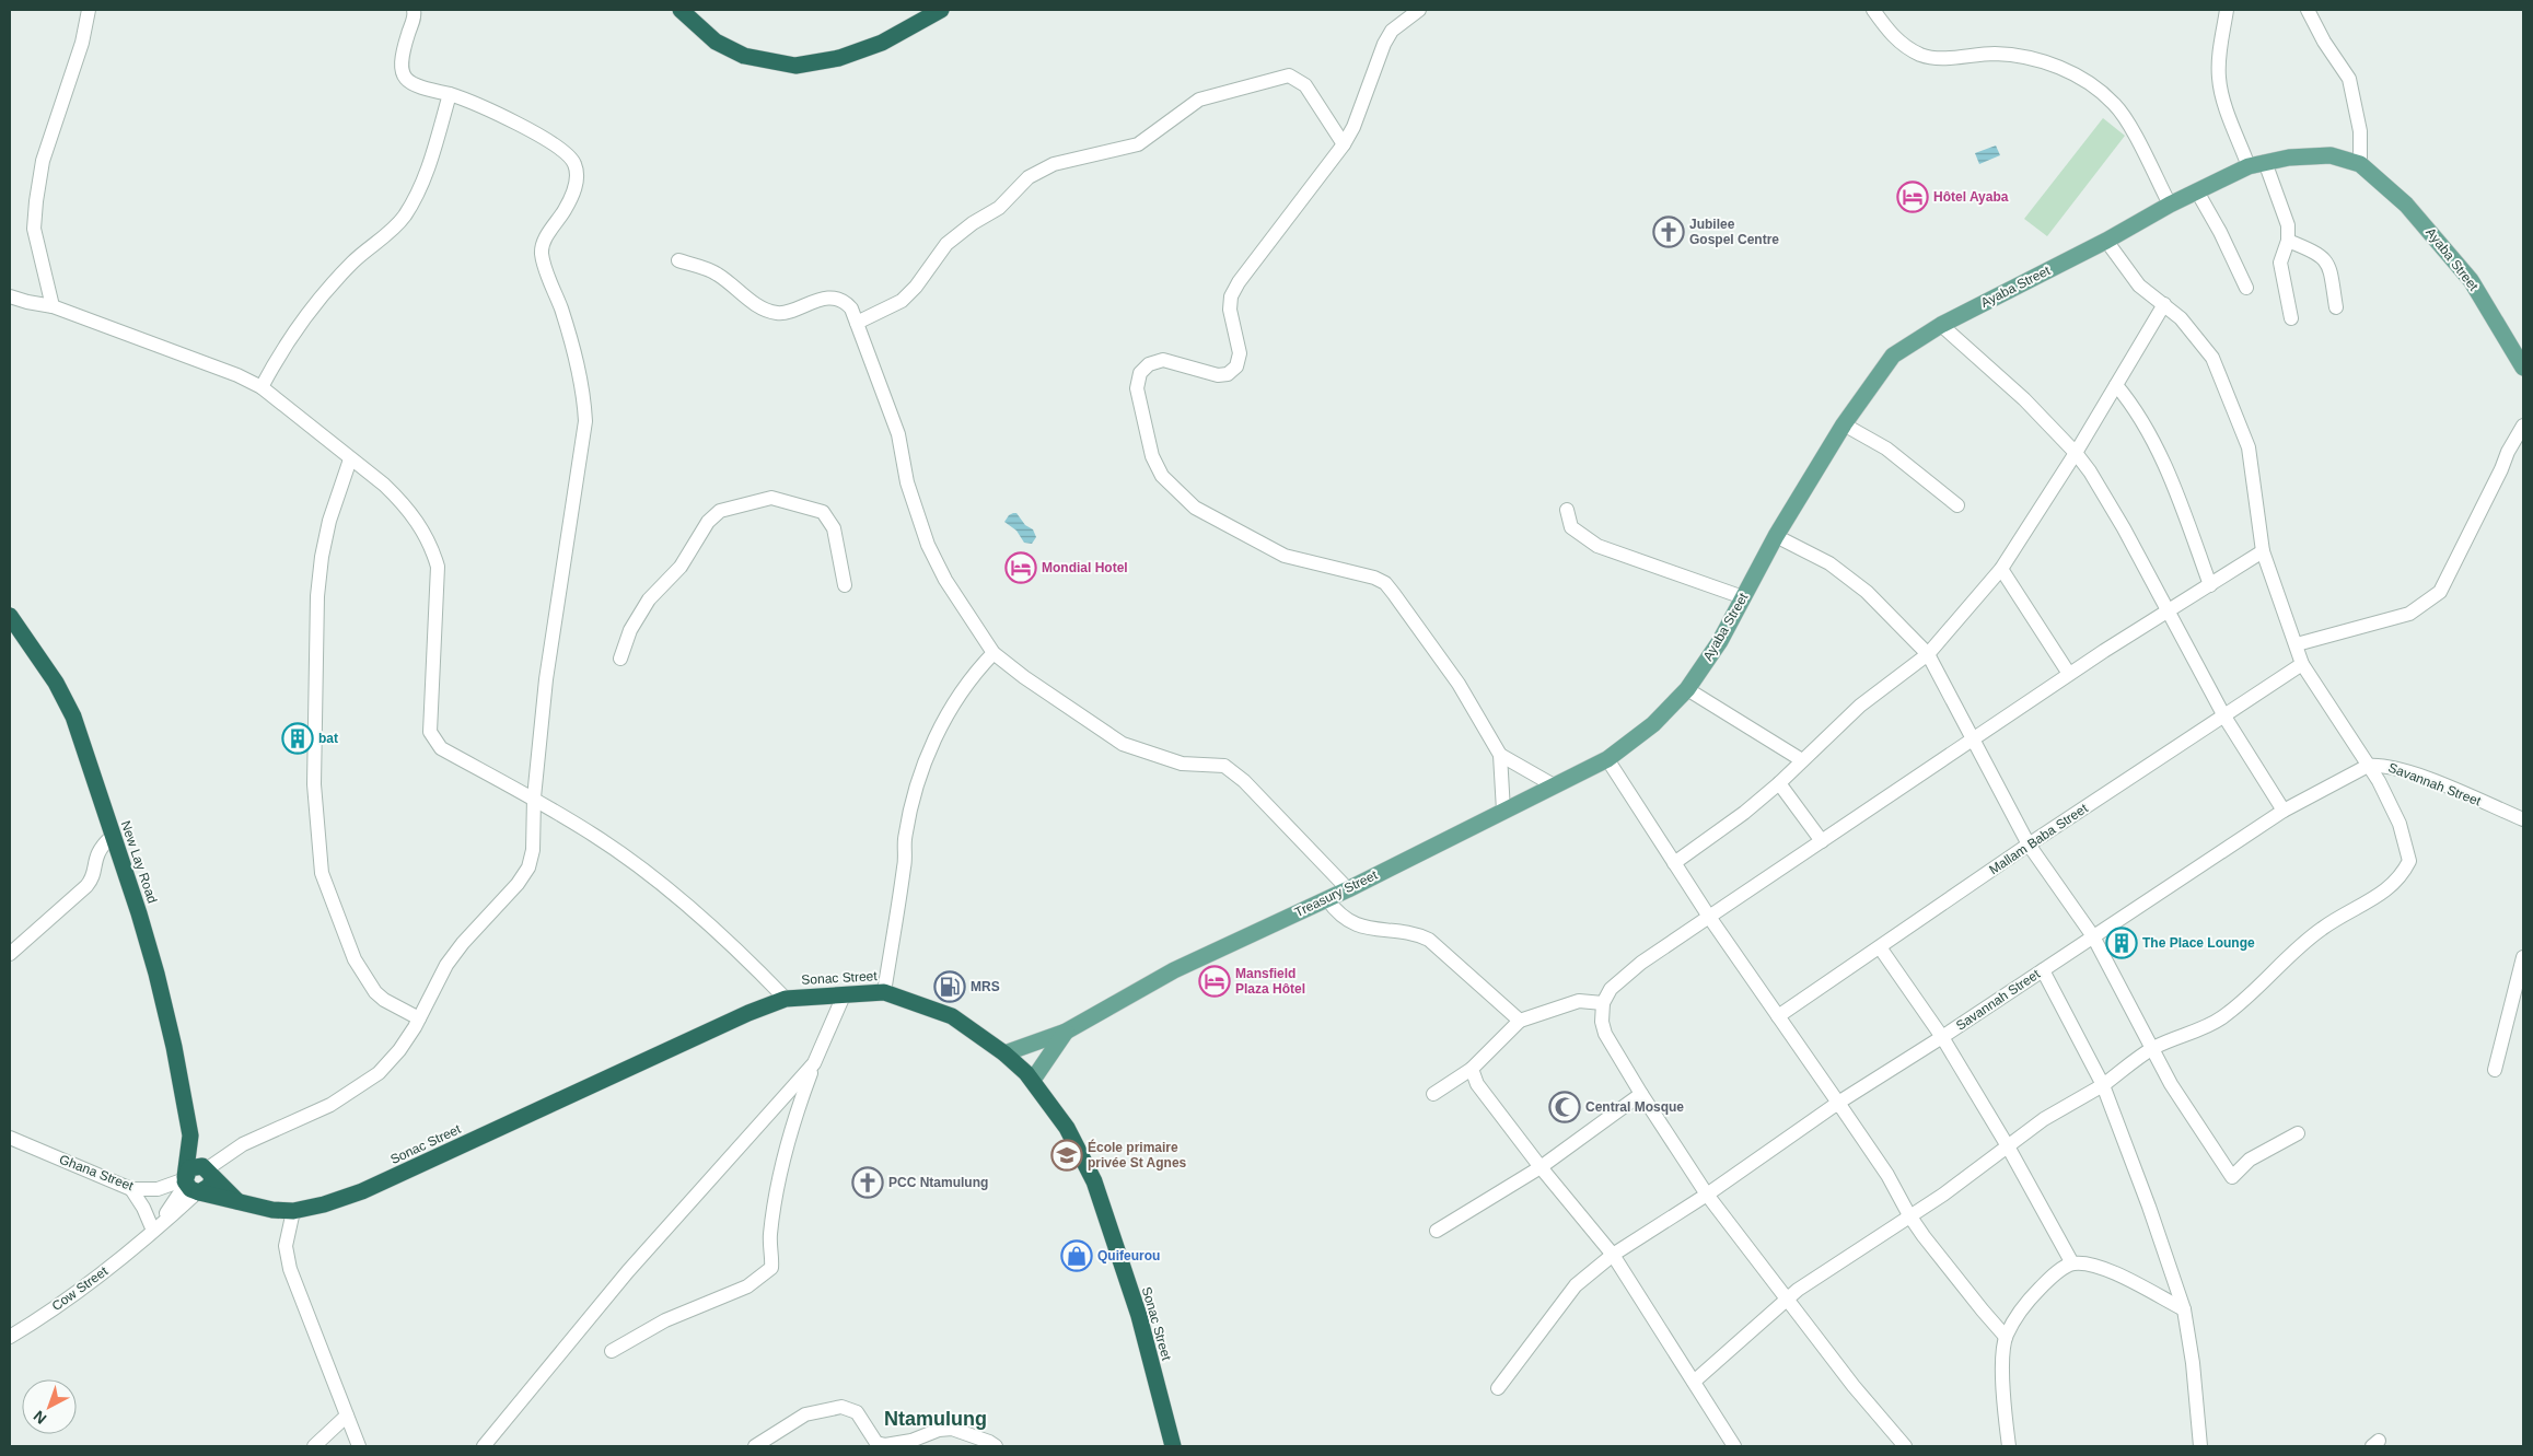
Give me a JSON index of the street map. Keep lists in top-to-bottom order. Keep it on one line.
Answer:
{"streets":{"highway":["New Lay Road","Sonac Street"],"main road":["Ayaba Street","Treasury Street"],"street":["Savannah Street","Mallam Baba Street","Ghana Street","Cow Street"]},"crossings":[["Ayaba Street","Treasury Street"],["Treasury Street","Sonac Street"],["Sonac Street","Ghana Street"],["Sonac Street","Cow Street"],["Ghana Street","Cow Street"]],"districts":["Ntamulung"],"places":{"hotel":["Hôtel Ayaba","Mondial Hotel","Mansfield Plaza Hôtel"],"church":["Jubilee Gospel Centre","PCC Ntamulung"],"building":["bat","The Place Lounge"],"fuel station":["MRS"],"mosque":["Central Mosque"],"school or university":["École primaire privée St Agnes"],"shop":["Quifeurou"]},"north":"bottom left"}
